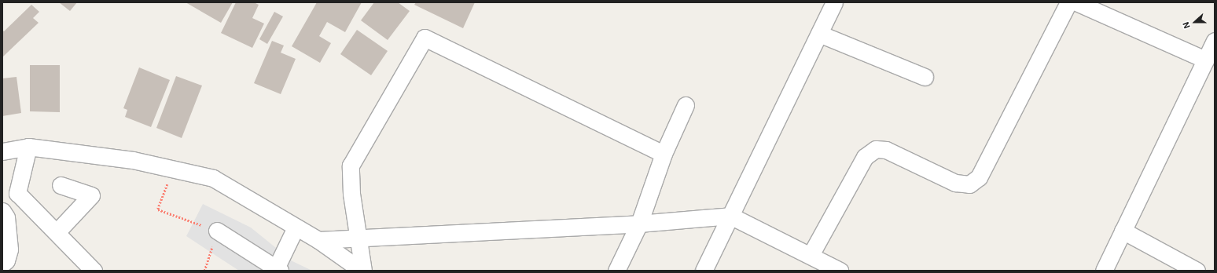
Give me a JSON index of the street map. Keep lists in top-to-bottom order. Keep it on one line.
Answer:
{"north":"left"}
